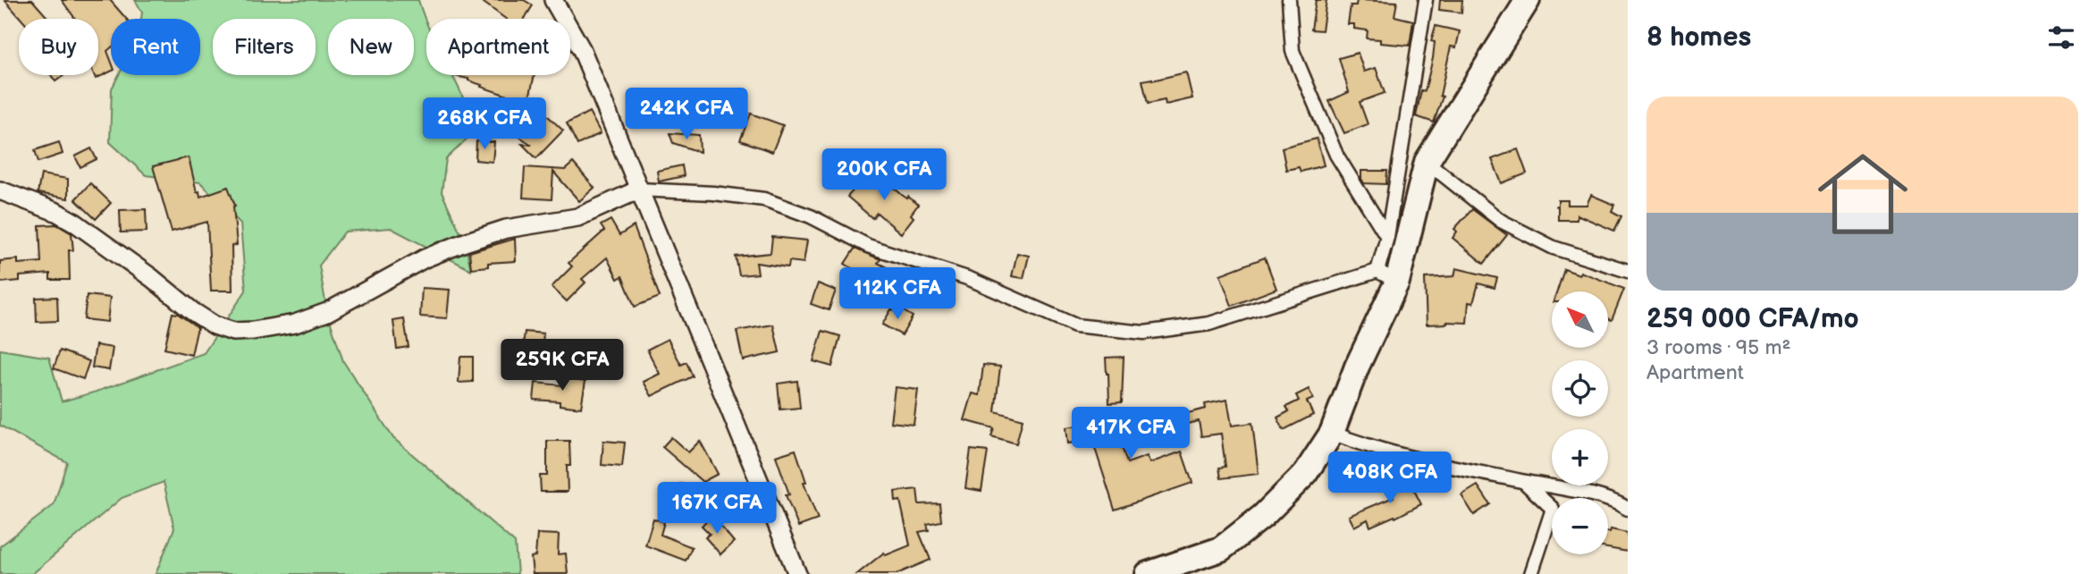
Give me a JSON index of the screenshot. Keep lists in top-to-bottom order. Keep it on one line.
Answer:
{"north":"top left","page":{"heading":"8 homes","chip":["Buy","Rent","Filters","New","Apartment"],"list":[{"name":"259 000 CFA/mo","note":"3 rooms · 95 m² · Apartment"}],"price":["242K CFA","268K CFA","200K CFA","112K CFA","259K CFA","417K CFA","408K CFA","167K CFA"],"map_buttons":["+","−"]}}
